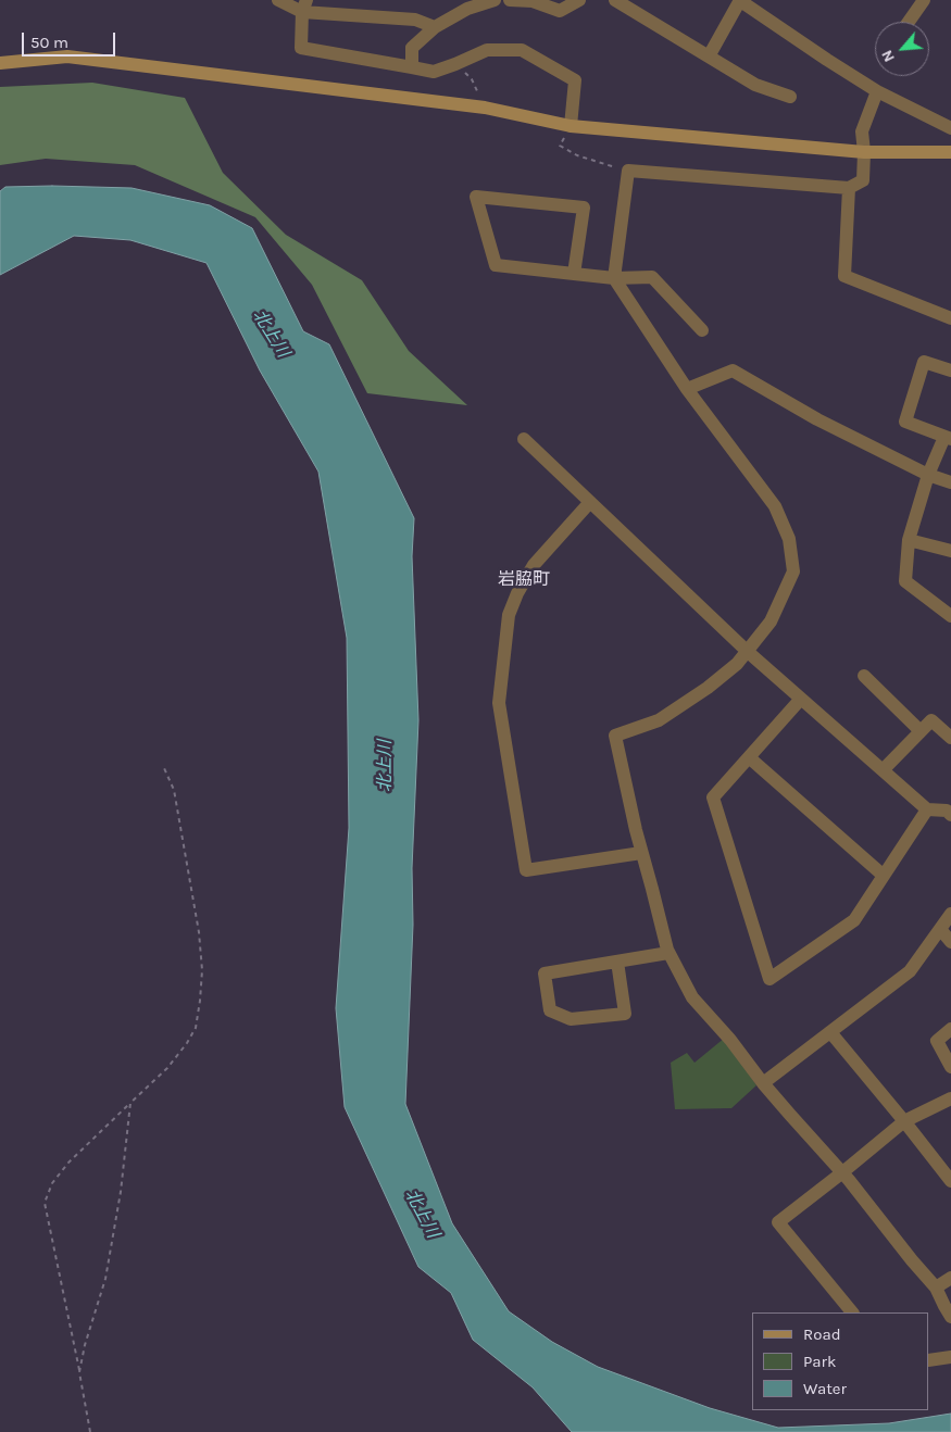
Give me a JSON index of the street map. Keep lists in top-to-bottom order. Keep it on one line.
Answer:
{"districts":["岩脇町"],"water":["北上川"],"legend":["Road","Park","Water"],"scale_bar":"50 m","north":"bottom left"}
